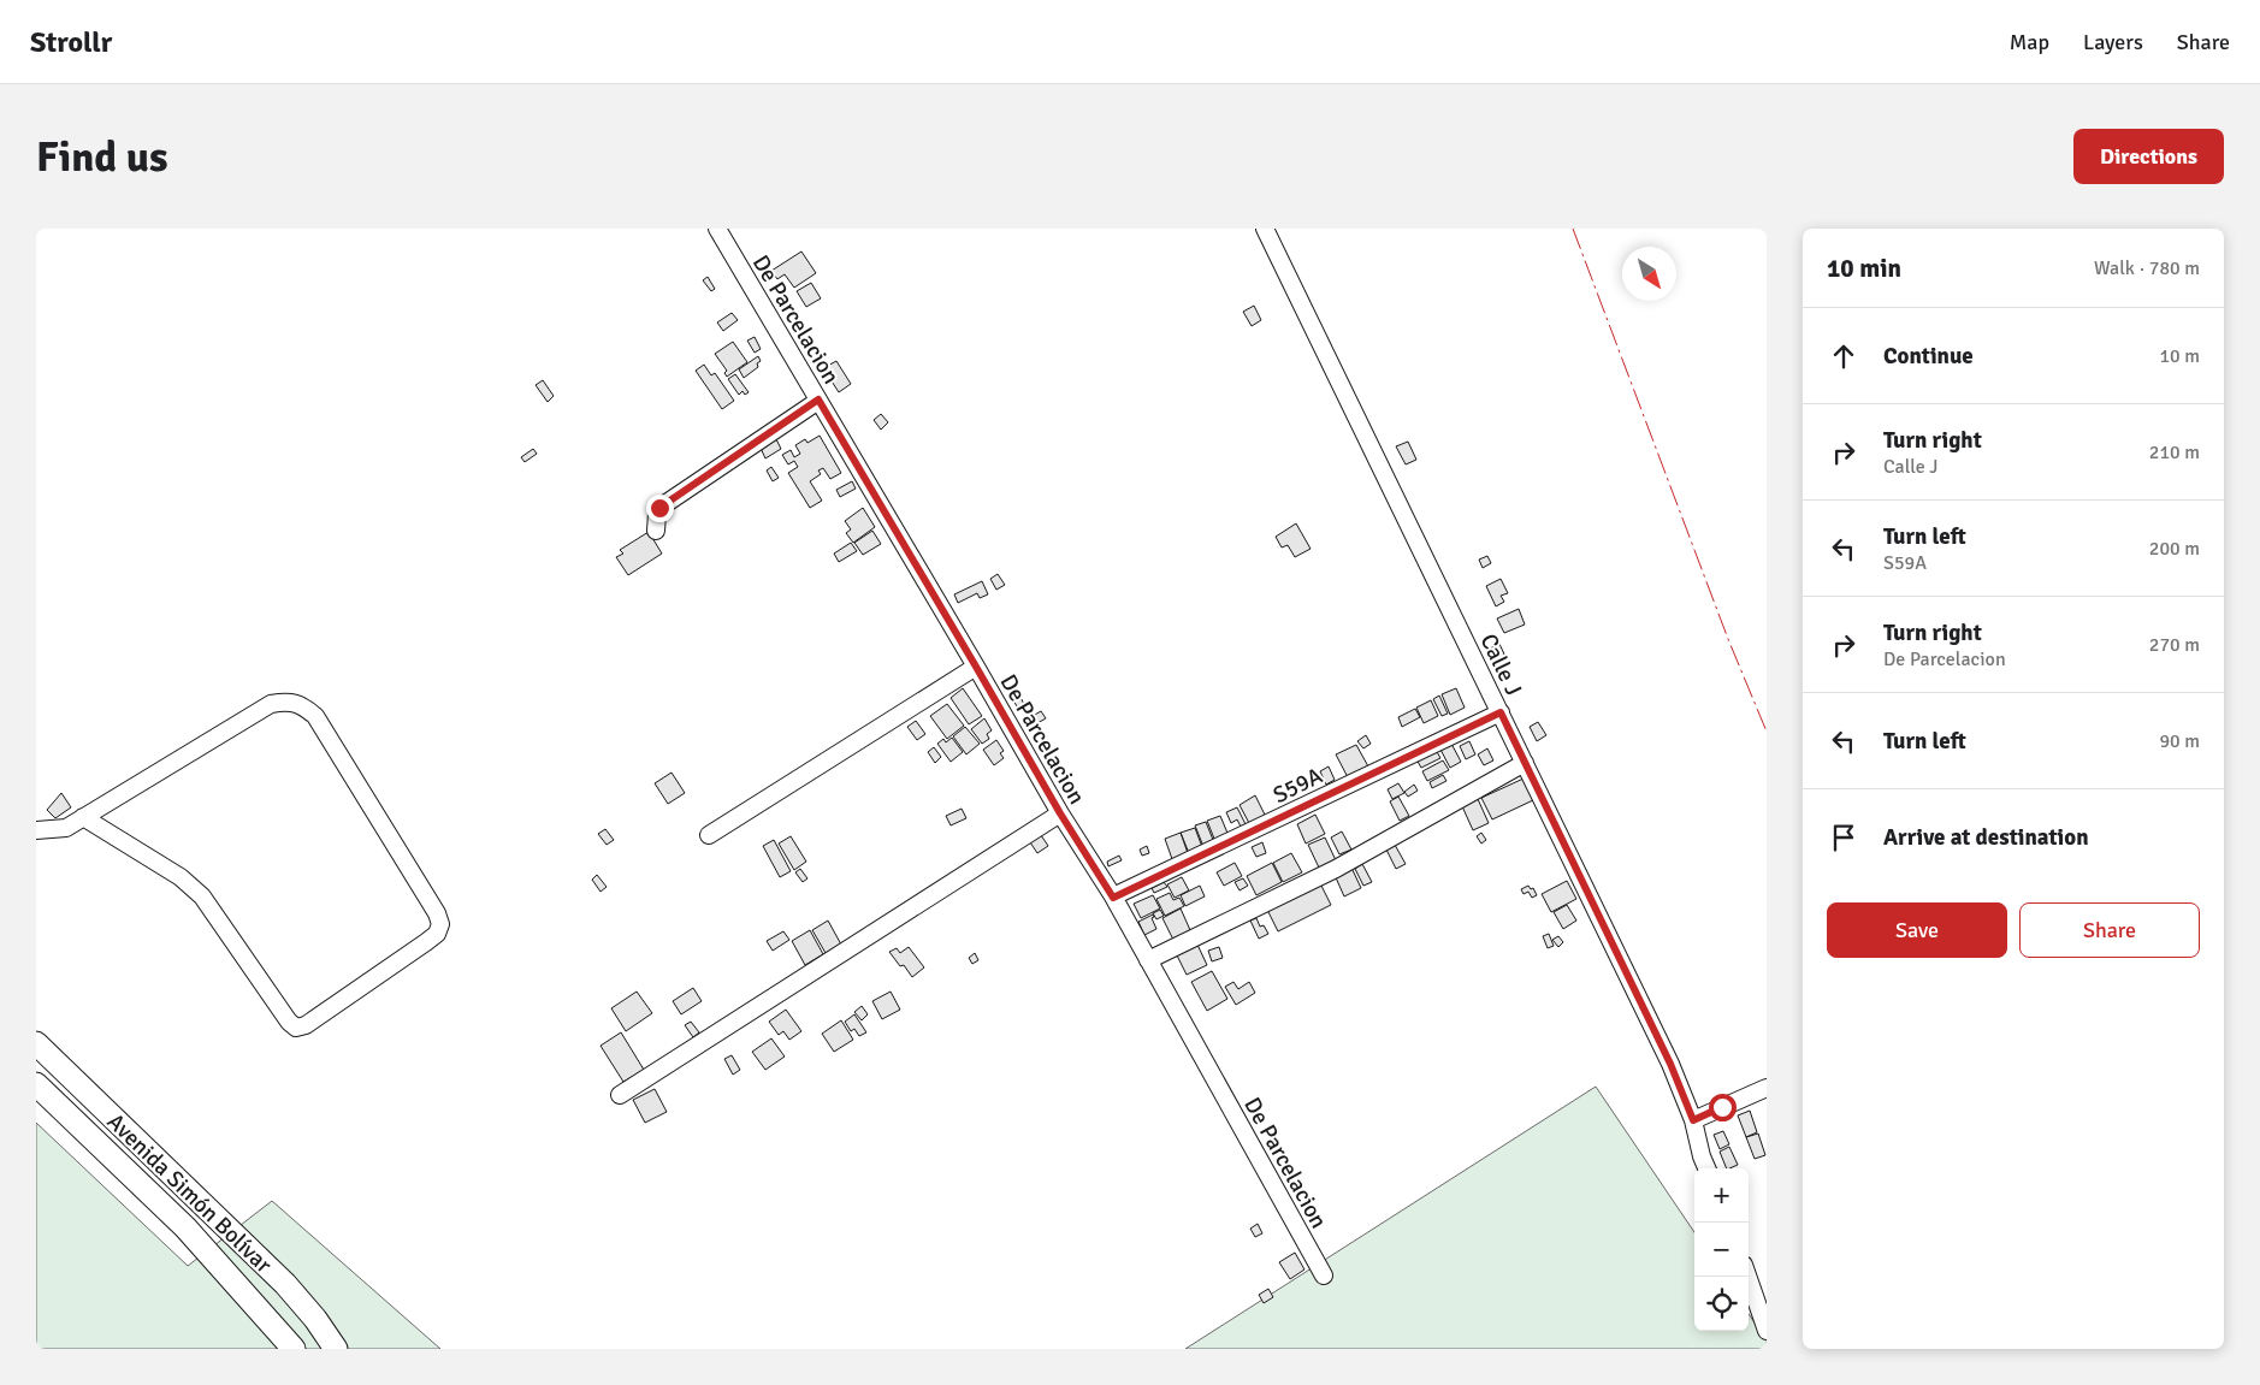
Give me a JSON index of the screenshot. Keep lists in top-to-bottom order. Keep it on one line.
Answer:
{"streets":{"highway":["Avenida Simón Bolívar"],"street":["De Parcelacion","Calle J","S59A"]},"crossings":[["De Parcelacion","S59A"],["Calle J","S59A"]],"north":"bottom right","page":{"header":"Strollr","nav":["Map","Layers","Share"],"buttons":["Directions",["Save","Share"]],"title":"Find us","heading":["10 min","Walk · 780 m"],"list":[["Continue","10 m"],["Turn right","Calle J","210 m"],["Turn left","S59A","200 m"],["Turn right","De Parcelacion","270 m"],["Turn left","90 m"],"Arrive at destination"],"map_buttons":["+","−"]}}
